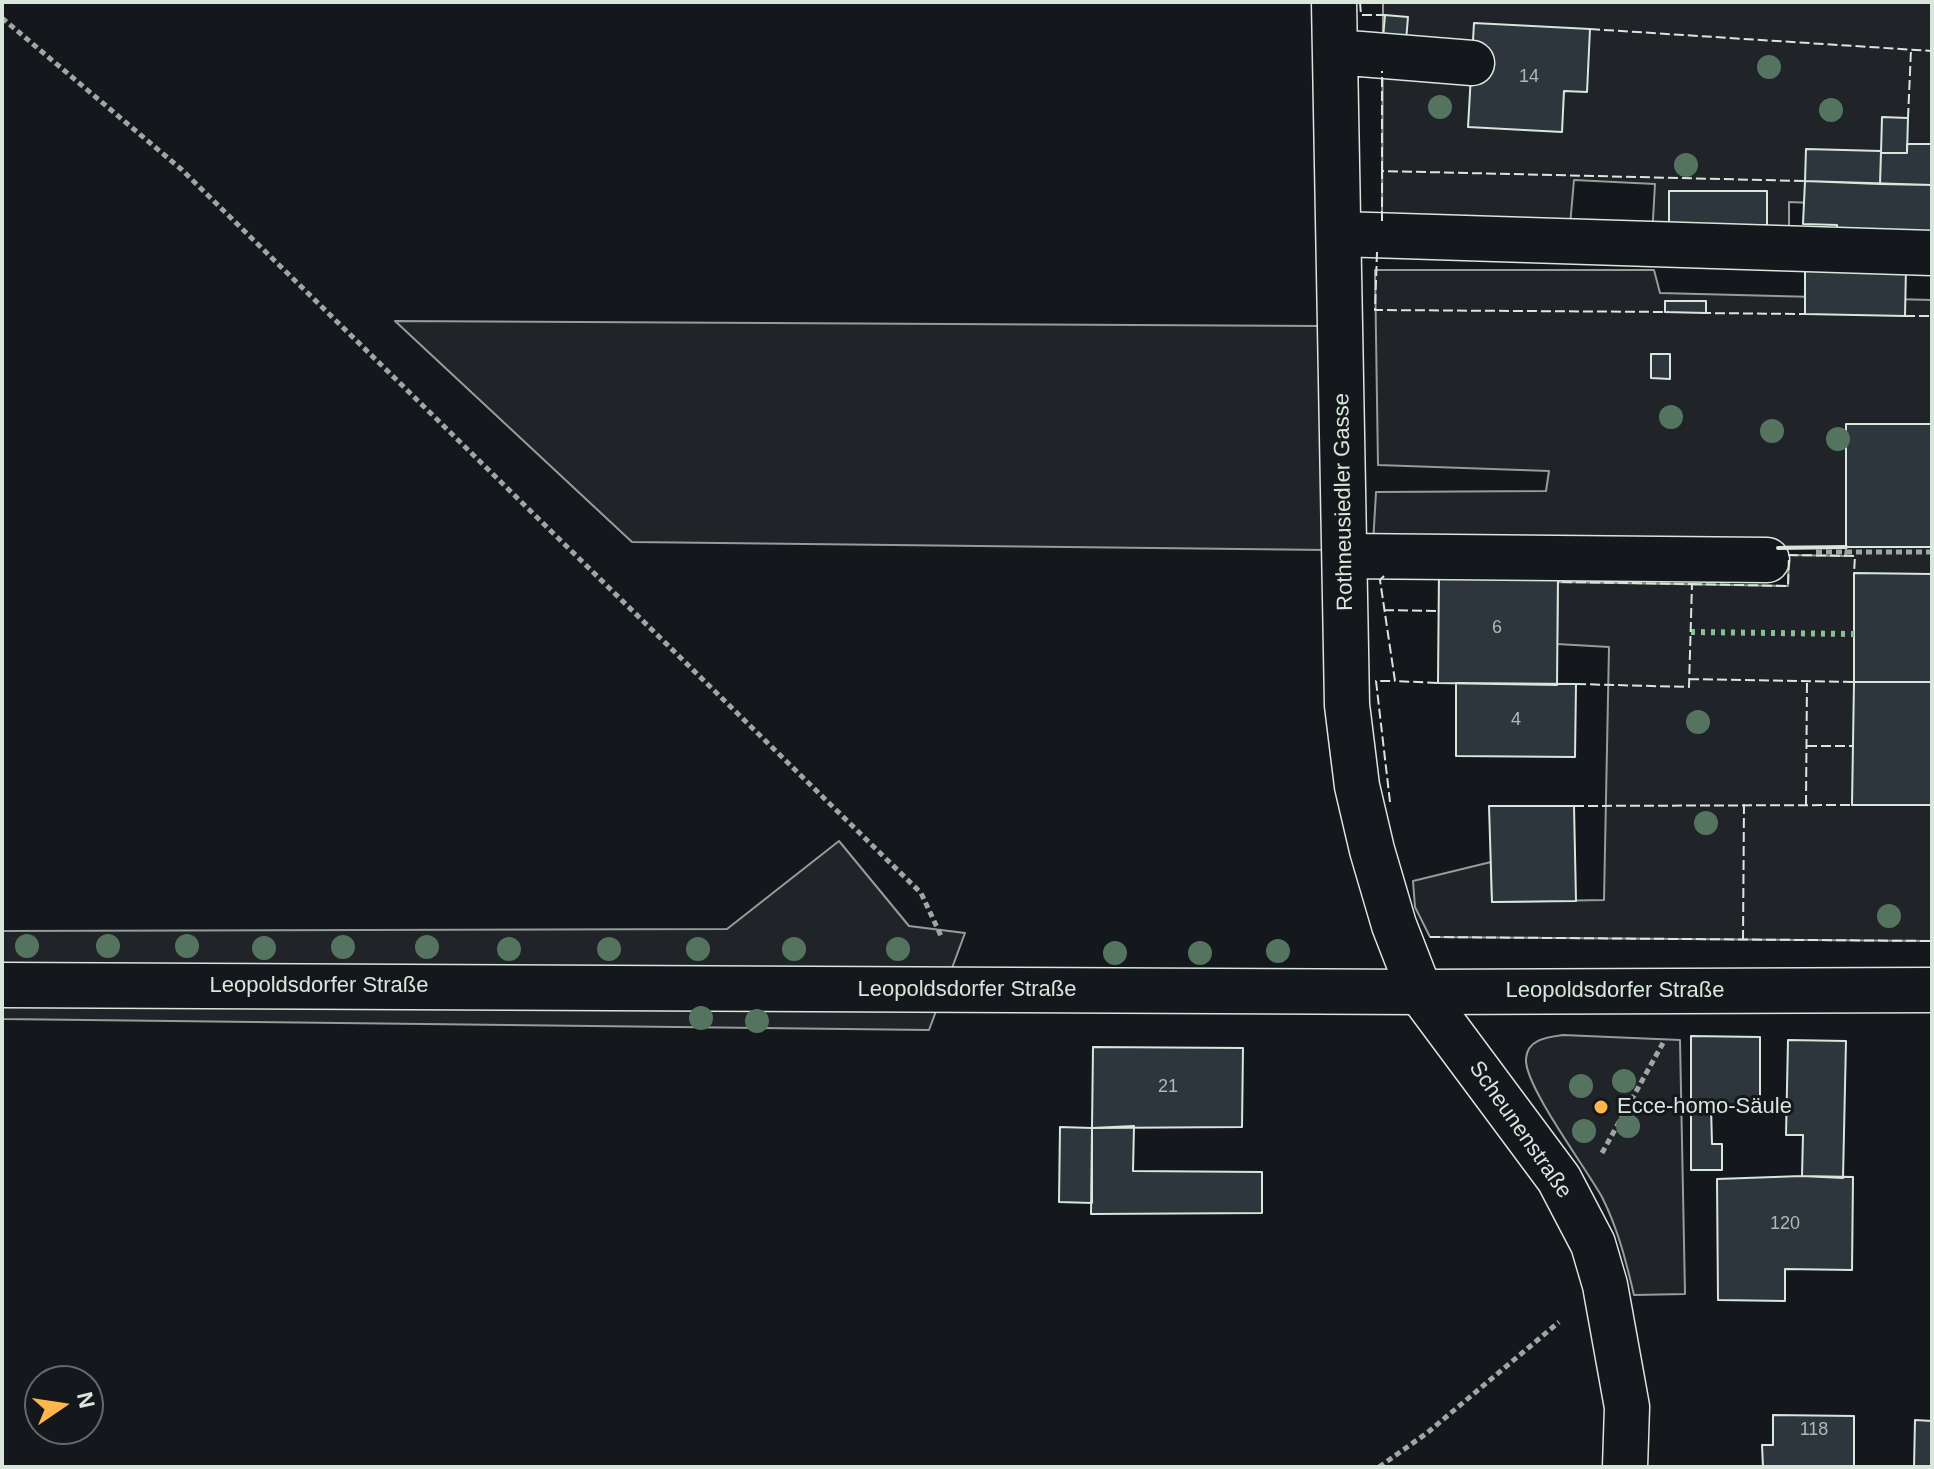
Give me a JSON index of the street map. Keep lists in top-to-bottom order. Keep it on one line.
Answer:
{"streets":{"main road":["Rothneusiedler Gasse","Leopoldsdorfer Straße","Scheunenstraße"]},"crossings":[["Rothneusiedler Gasse","Leopoldsdorfer Straße"],["Rothneusiedler Gasse","Scheunenstraße"],["Leopoldsdorfer Straße","Scheunenstraße"]],"places":["Ecce-homo-Säule"],"house_numbers":["14","6","4","21","120","118"],"north":"right"}
